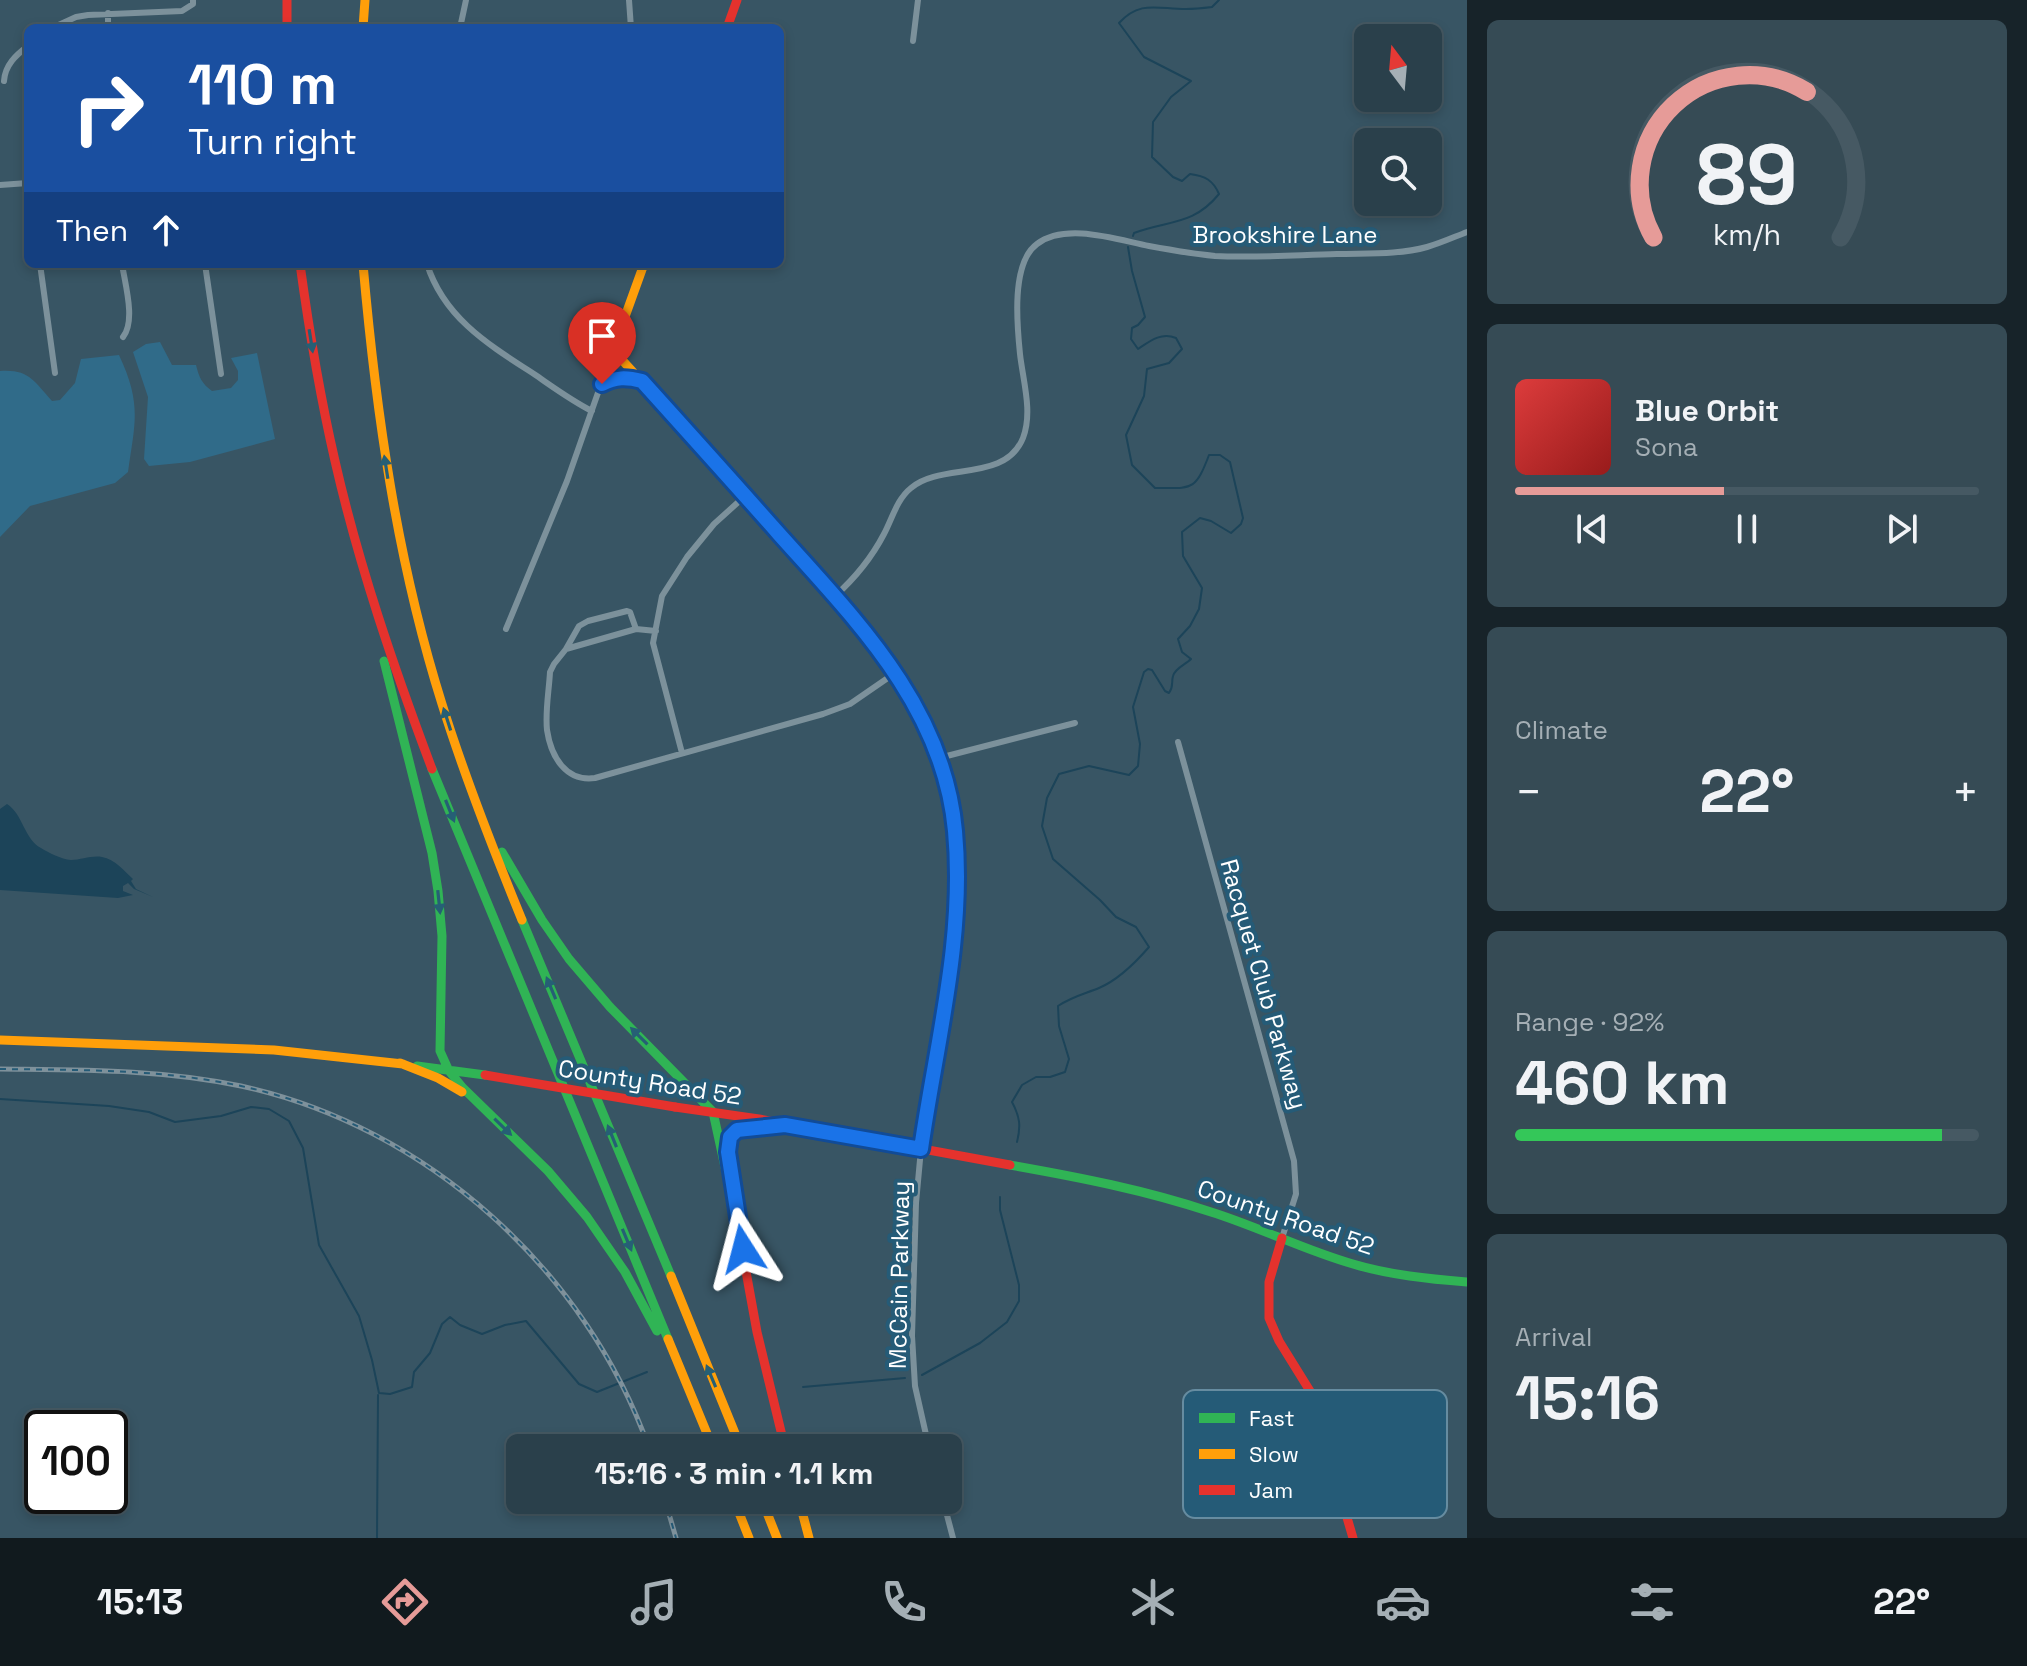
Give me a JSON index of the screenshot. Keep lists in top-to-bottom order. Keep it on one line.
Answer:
{"streets":{"main road":["County Road 52"],"street":["Brookshire Lane","Racquet Club Parkway","McCain Parkway"]},"crossings":[["Racquet Club Parkway","County Road 52"],["County Road 52","McCain Parkway"]],"legend":["Fast","Slow","Jam"],"north":"top","page":{"turn":["110 m","Turn right"],"then":"Then","song":["Blue Orbit","Sona"],"tile":["Climate",["Range · 92%","460 km"],["Arrival","15:16"]],"heat":["−","22°","+"],"limit":"100","trip":"15:16 · 3 min · 1.1 km","tabs":["15:13","22°"],"gauge":["89","km/h"]}}
